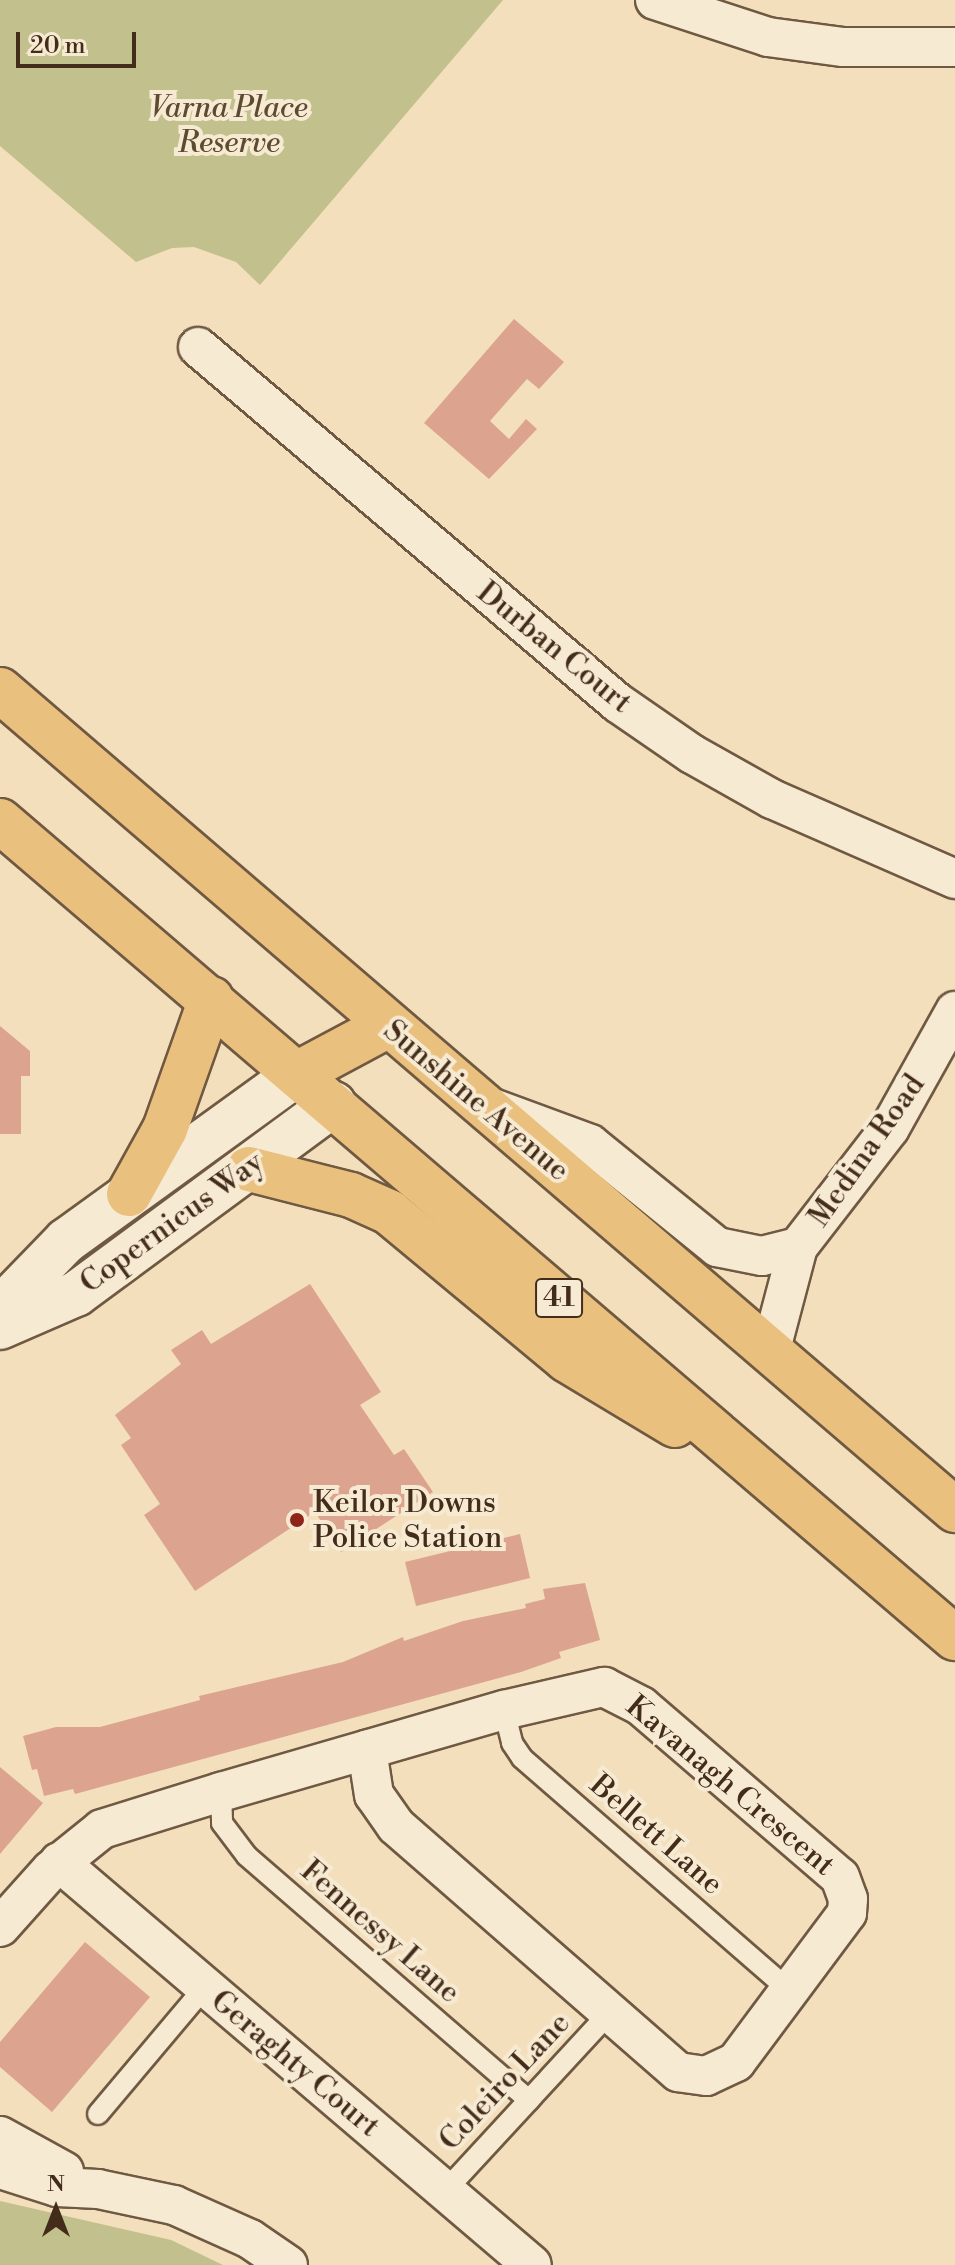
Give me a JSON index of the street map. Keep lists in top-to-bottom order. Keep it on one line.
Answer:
{"streets":{"main road":["Sunshine Avenue","41"],"street":["Durban Court","Medina Road","Copernicus Way","Kavanagh Crescent","Geraghty Court"],"lane":["Bellett Lane","Fennessy Lane","Coleiro Lane"]},"crossings":[["Sunshine Avenue","Medina Road"],["Copernicus Way","41"],["Kavanagh Crescent","Bellett Lane"],["Kavanagh Crescent","Fennessy Lane"],["Kavanagh Crescent","Geraghty Court"],["Kavanagh Crescent","Coleiro Lane"],["Fennessy Lane","Coleiro Lane"],["Geraghty Court","Coleiro Lane"]],"parks":["Varna Place Reserve"],"places":["Keilor Downs Police Station"],"scale_bar":"20 m","north":"top"}
